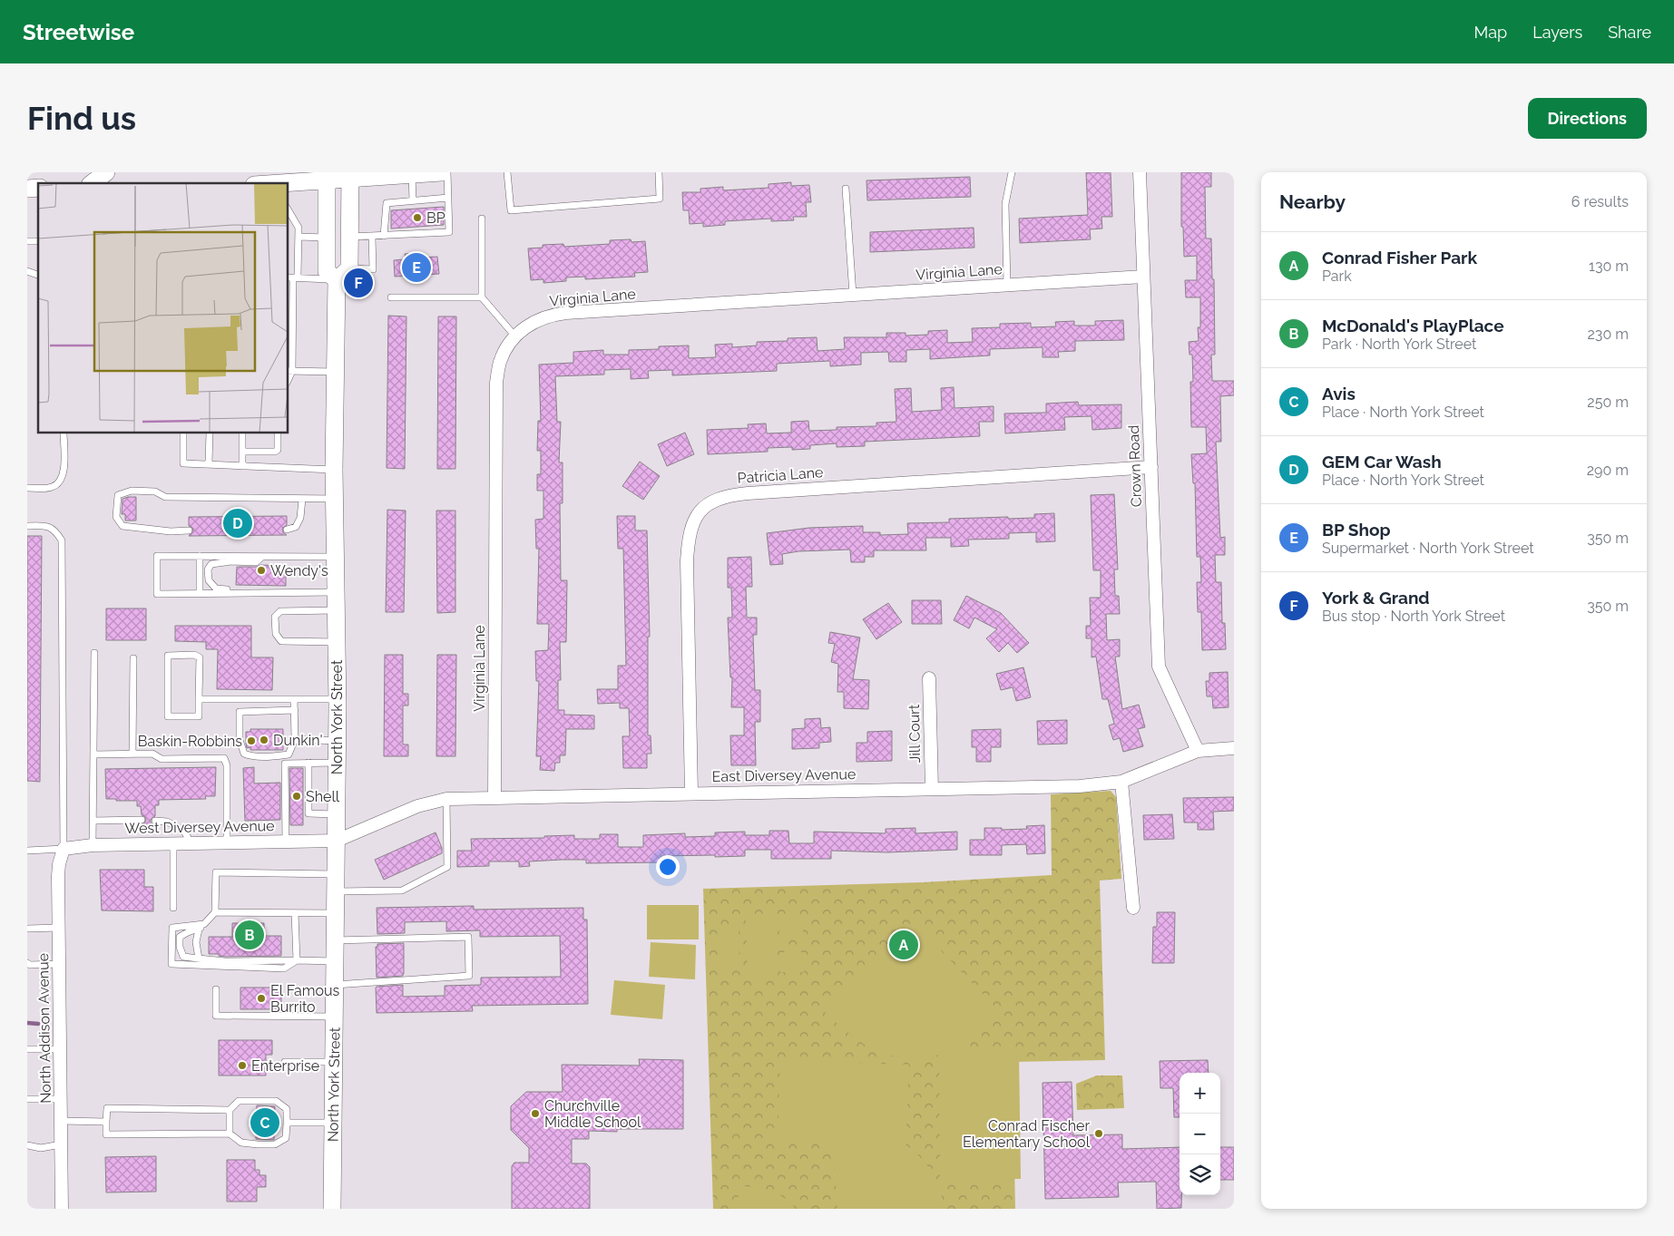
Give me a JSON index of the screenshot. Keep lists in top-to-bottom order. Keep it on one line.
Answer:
{"streets":{"main road":["North York Street"],"street":["Virginia Lane","Crown Road","Patricia Lane","Jill Court","East Diversey Avenue","West Diversey Avenue","North Addison Avenue"]},"crossings":[["Virginia Lane","Crown Road"],["Virginia Lane","East Diversey Avenue"],["Crown Road","Patricia Lane"],["Crown Road","East Diversey Avenue"],["Patricia Lane","East Diversey Avenue"],["North York Street","East Diversey Avenue"],["North York Street","West Diversey Avenue"],["Jill Court","East Diversey Avenue"],["East Diversey Avenue","West Diversey Avenue"],["West Diversey Avenue","North Addison Avenue"]],"places":["BP","Wendy's","Dunkin'","Baskin-Robbins","Shell","El Famous Burrito","Enterprise","Churchville Middle School","Conrad Fischer Elementary School"],"page":{"header":"Streetwise","nav":["Map","Layers","Share"],"buttons":"Directions","title":"Find us","heading":["Nearby","6 results"],"list":[{"mark":"A","name":"Conrad Fisher Park","note":"Park","value":"130 m"},{"mark":"B","name":"McDonald's PlayPlace","note":"Park · North York Street","value":"230 m"},{"mark":"C","name":"Avis","note":"Place · North York Street","value":"250 m"},{"mark":"D","name":"GEM Car Wash","note":"Place · North York Street","value":"290 m"},{"mark":"E","name":"BP Shop","note":"Supermarket · North York Street","value":"350 m"},{"mark":"F","name":"York & Grand","note":"Bus stop · North York Street","value":"350 m"}],"pins":["E","F","D","B","A","C"],"map_buttons":["+","−"]}}
